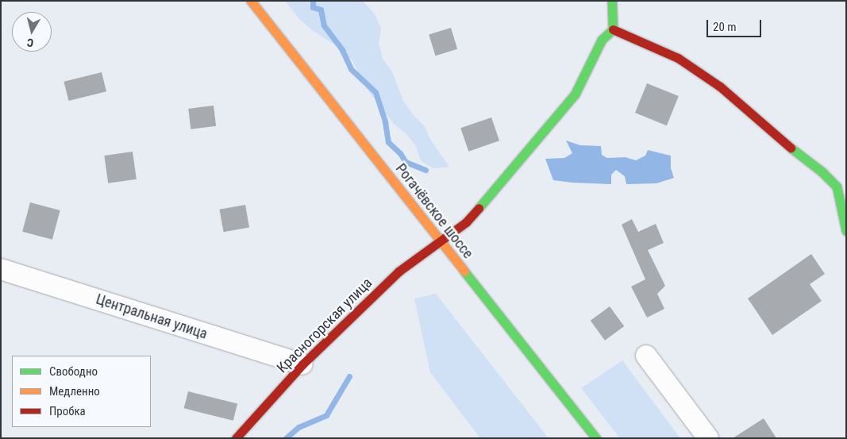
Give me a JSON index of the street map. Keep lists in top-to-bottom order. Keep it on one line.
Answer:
{"streets":{"street":["Рогачёвское шоссе","Центральная улица","Красногорская улица"]},"crossings":[["Рогачёвское шоссе","Красногорская улица"],["Центральная улица","Красногорская улица"]],"legend":["Свободно","Медленно","Пробка"],"scale_bar":"20 m","north":"bottom"}
